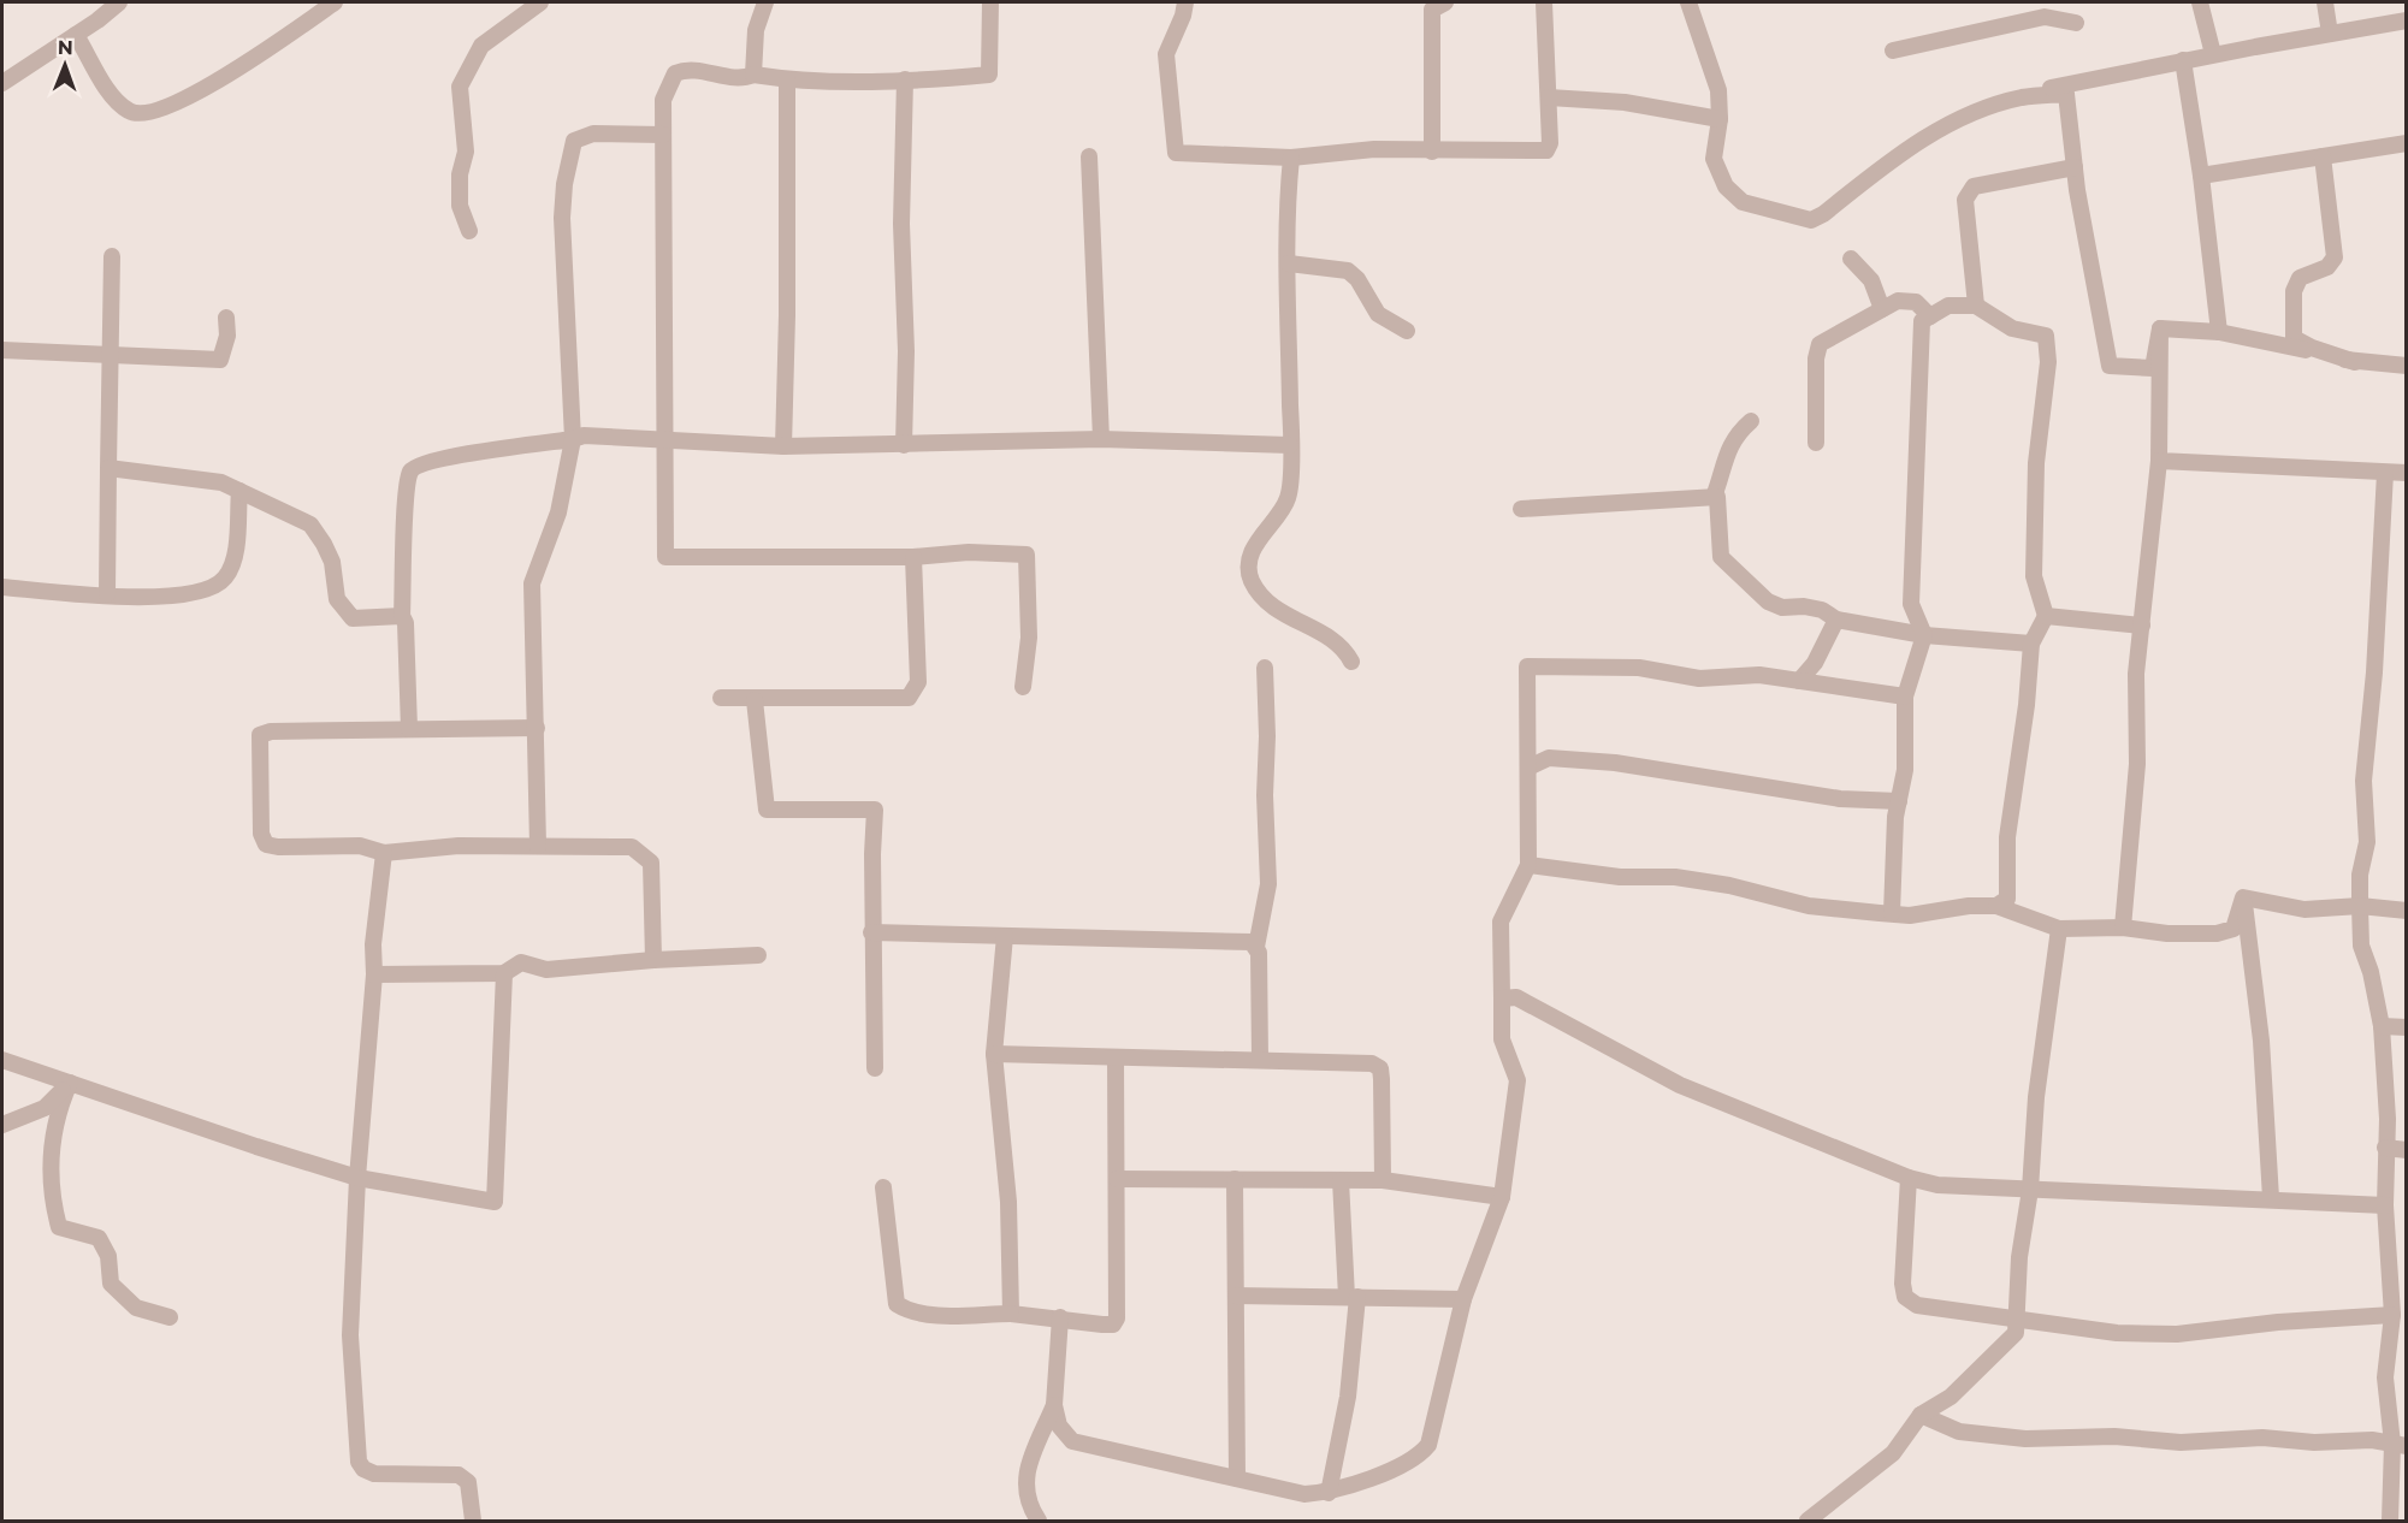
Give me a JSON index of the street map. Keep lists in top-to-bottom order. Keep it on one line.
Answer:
{"north":"top"}
